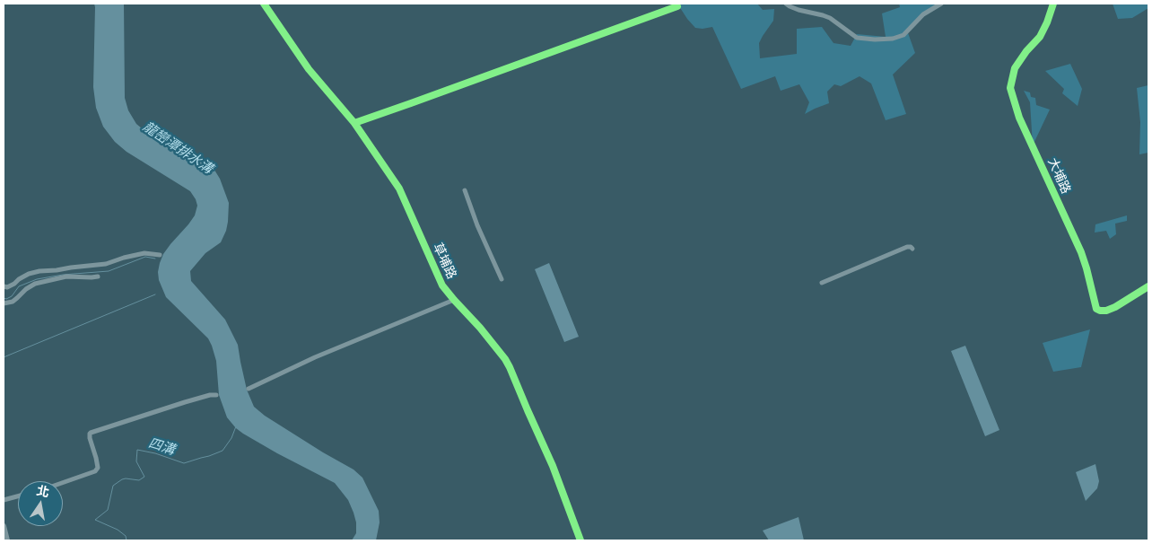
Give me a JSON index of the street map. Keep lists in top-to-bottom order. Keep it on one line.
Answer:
{"streets":{"street":["大埔路","草埔路"]},"water":["龍巒潭排水溝","四溝"],"north":"top"}
